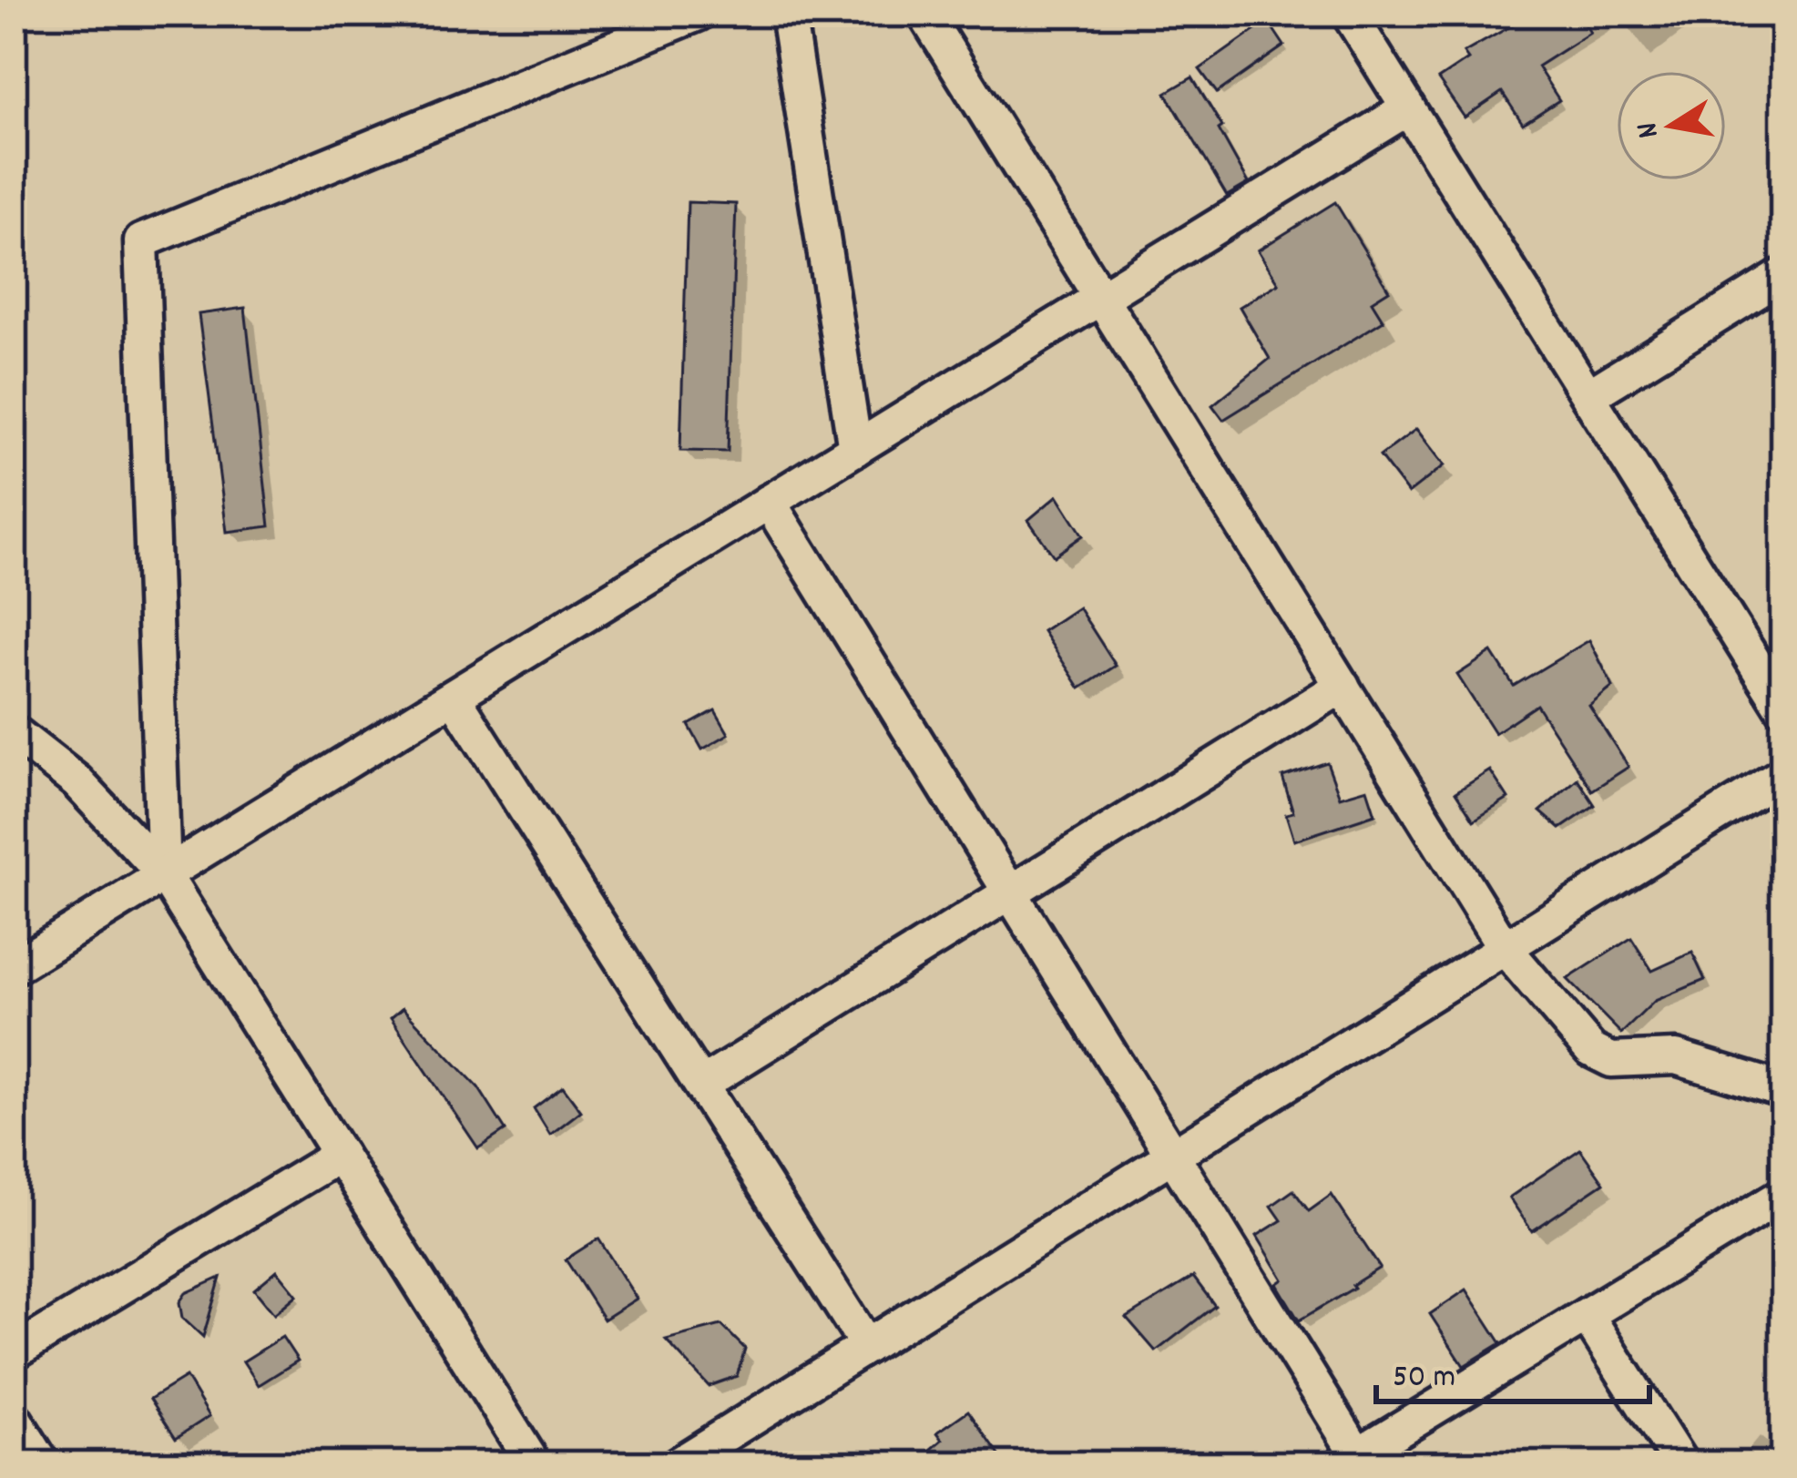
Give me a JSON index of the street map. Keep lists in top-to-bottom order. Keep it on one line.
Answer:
{"scale_bar":"50 m","north":"left"}
